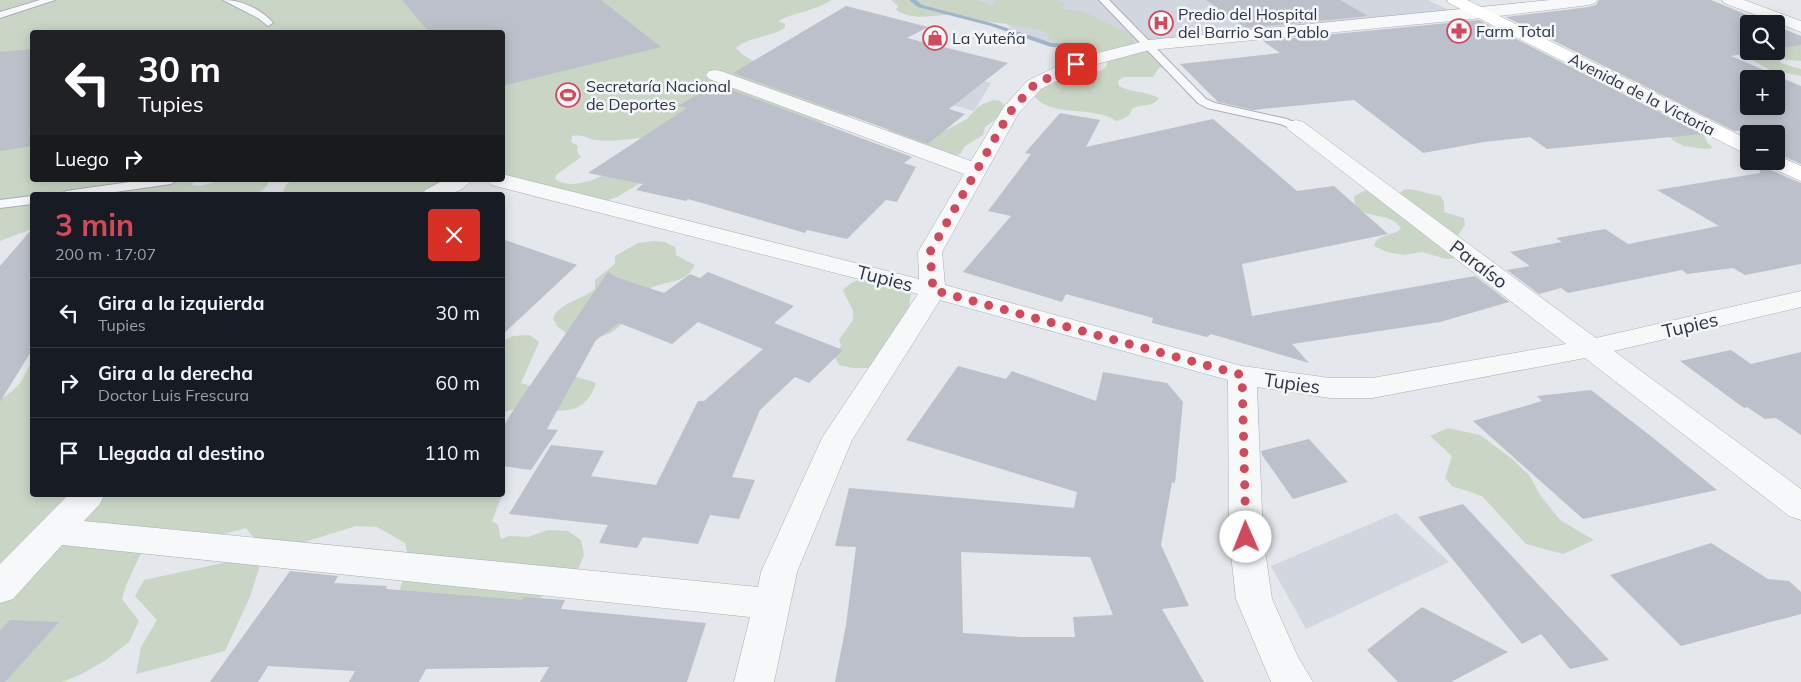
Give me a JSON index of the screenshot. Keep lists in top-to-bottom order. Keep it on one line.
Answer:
{"streets":{"main road":["Avenida de la Victoria"],"street":["Paraíso","Tupies"]},"crossings":[["Paraíso","Tupies"]],"places":{"hospital":["Predio del Hospital del Barrio San Pablo"],"pharmacy":["Farm Total"],"shop":["La Yuteña"],"sports":["Secretaría Nacional de Deportes"]},"page":{"map_buttons":["+","−"],"turn":["30 m","Tupies"],"then":"Luego","heading":["3 min","200 m · 17:07"],"list":[{"name":"Gira a la izquierda","note":"Tupies","value":"30 m"},{"name":"Gira a la derecha","note":"Doctor Luis Frescura","value":"60 m"},{"name":"Llegada al destino","value":"110 m"}]}}
